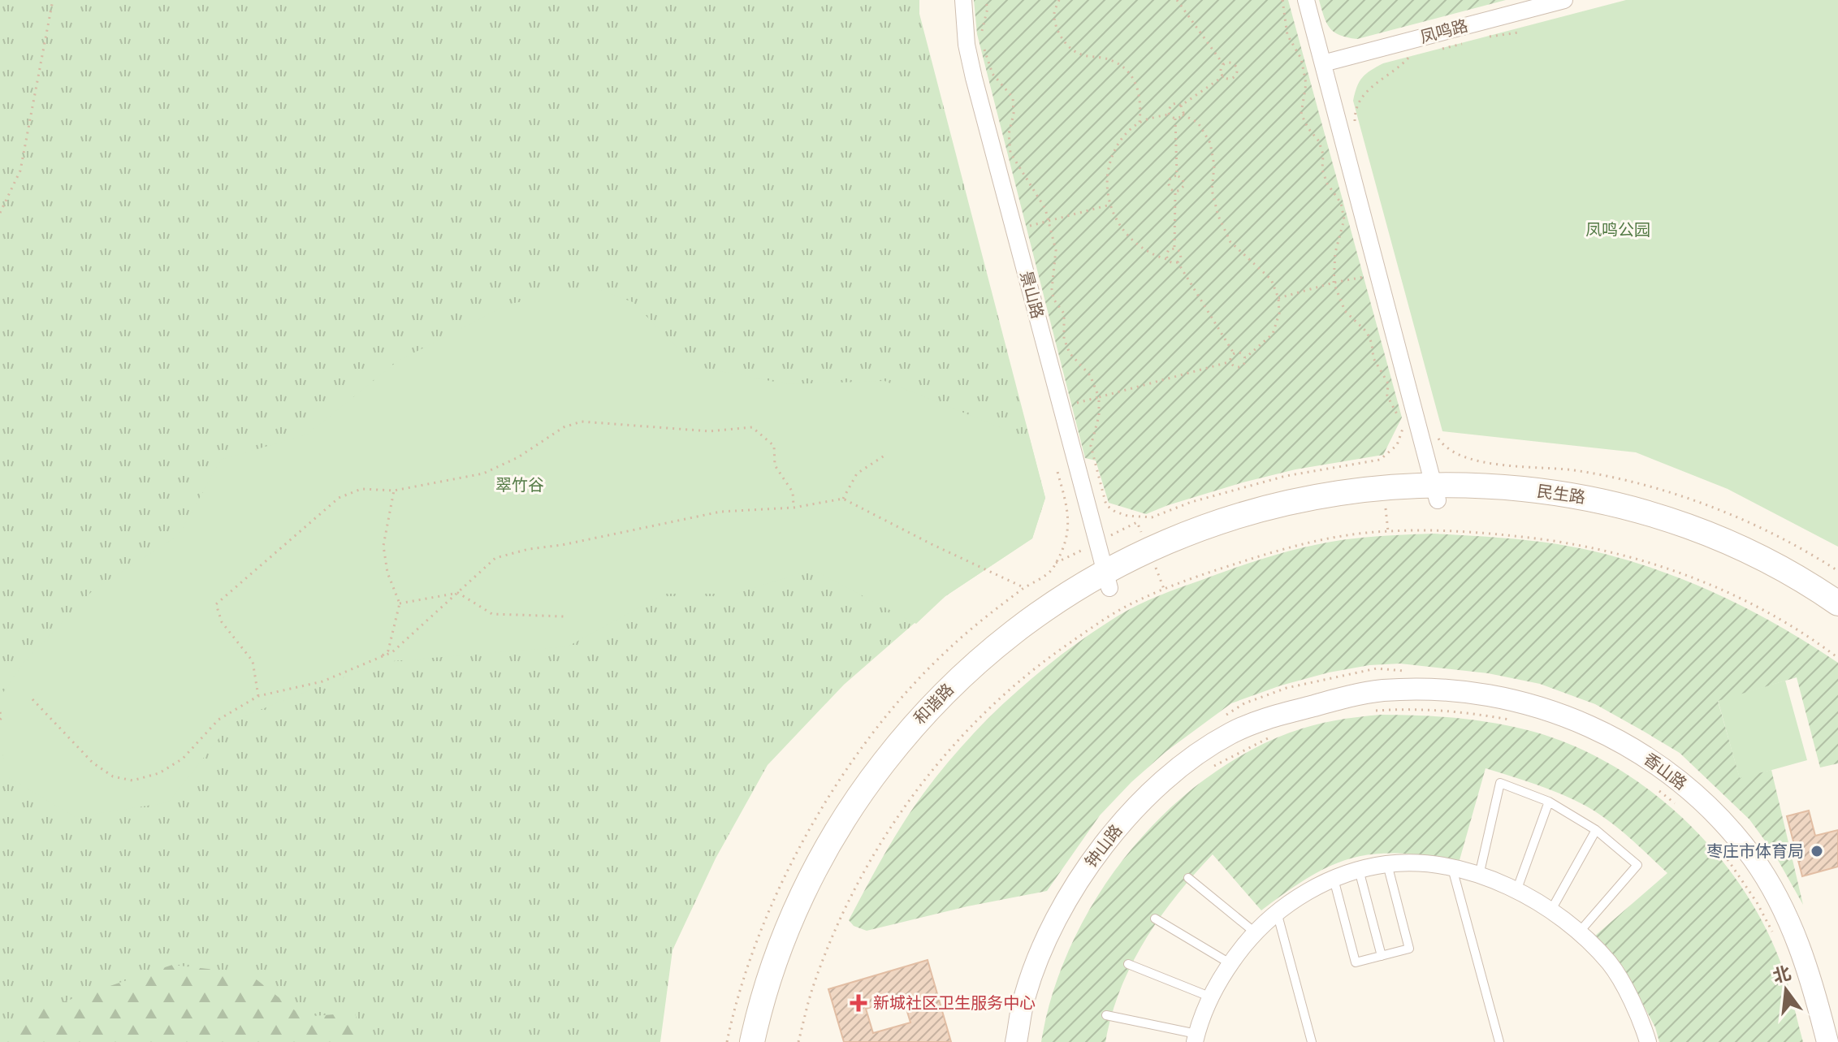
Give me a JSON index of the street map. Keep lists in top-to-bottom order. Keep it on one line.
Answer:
{"streets":{"main road":["民生路","和谐路"],"street":["凤鸣路","景山路","香山路","钟山路"]},"crossings":[["景山路","和谐路"],["民生路","和谐路"],["香山路","钟山路"]],"parks":["凤鸣公园","翠竹谷"],"places":{"other":["枣庄市体育局"],"health":["新城社区卫生服务中心"]},"north":"top"}
